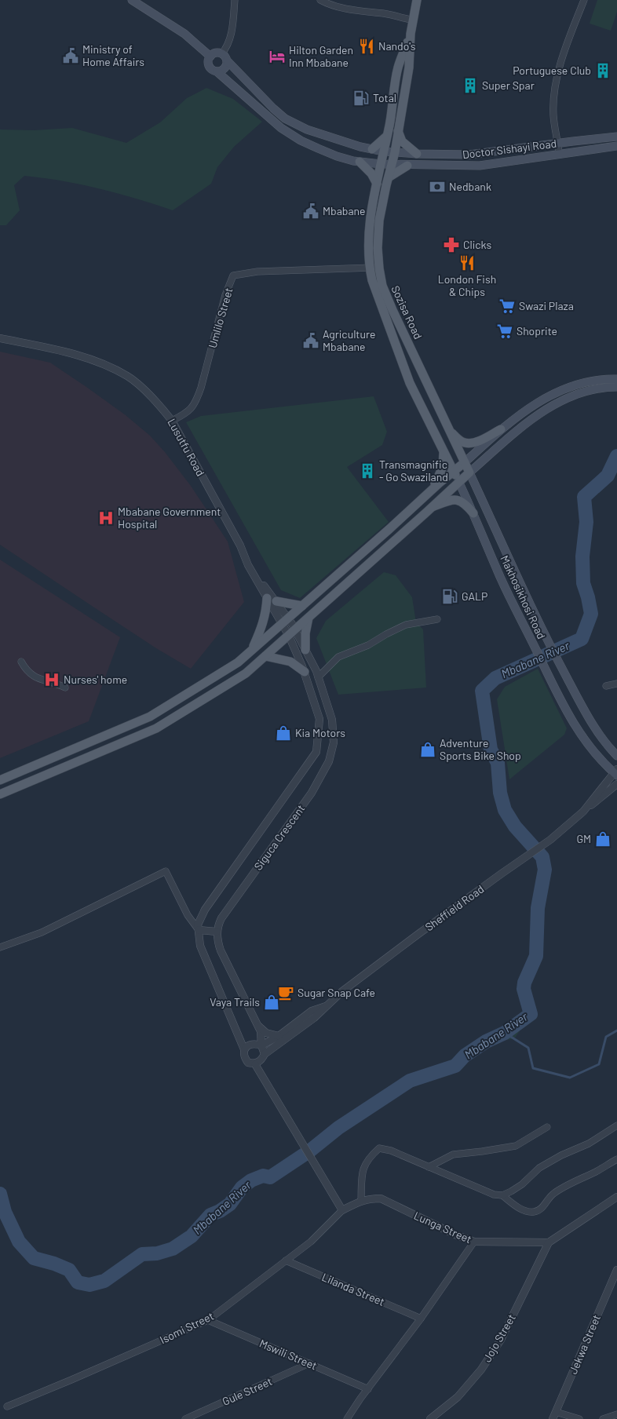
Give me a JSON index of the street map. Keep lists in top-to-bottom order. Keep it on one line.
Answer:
{"streets":{"main road":["Doctor Sishayi Road","Sozisa Road","Makhosikhosi Road"],"street":["Umlilo Street","Lusutfu Road","Siguca Crescent","Sheffield Road","Lunga Street","Lilanda Street","Isomi Street","Jojo Street","Jekwa Street","Mswili Street","Gule Street"]},"crossings":[["Doctor Sishayi Road","Sozisa Road"],["Sozisa Road","Umlilo Street"],["Sozisa Road","Makhosikhosi Road"],["Umlilo Street","Lusutfu Road"],["Lusutfu Road","Siguca Crescent"],["Makhosikhosi Road","Sheffield Road"],["Siguca Crescent","Sheffield Road"],["Lunga Street","Isomi Street"],["Lunga Street","Jojo Street"],["Lilanda Street","Isomi Street"],["Isomi Street","Mswili Street"],["Mswili Street","Gule Street"]],"water":["Mbabane River"],"places":{"restaurant":["Nando's","London Fish & Chips"],"public building":["Ministry of Home Affairs","Mbabane","Agriculture Mbabane"],"hotel":["Hilton Garden Inn Mbabane"],"building":["Portuguese Club","Super Spar","Transmagnific - Go Swaziland"],"fuel station":["Total","GALP"],"bank":["Nedbank"],"pharmacy":["Clicks"],"supermarket":["Swazi Plaza","Shoprite"],"hospital":["Mbabane Government Hospital","Nurses' home"],"shop":["Kia Motors","Adventure Sports Bike Shop","GM","Vaya Trails"],"cafe":["Sugar Snap Cafe"]}}
